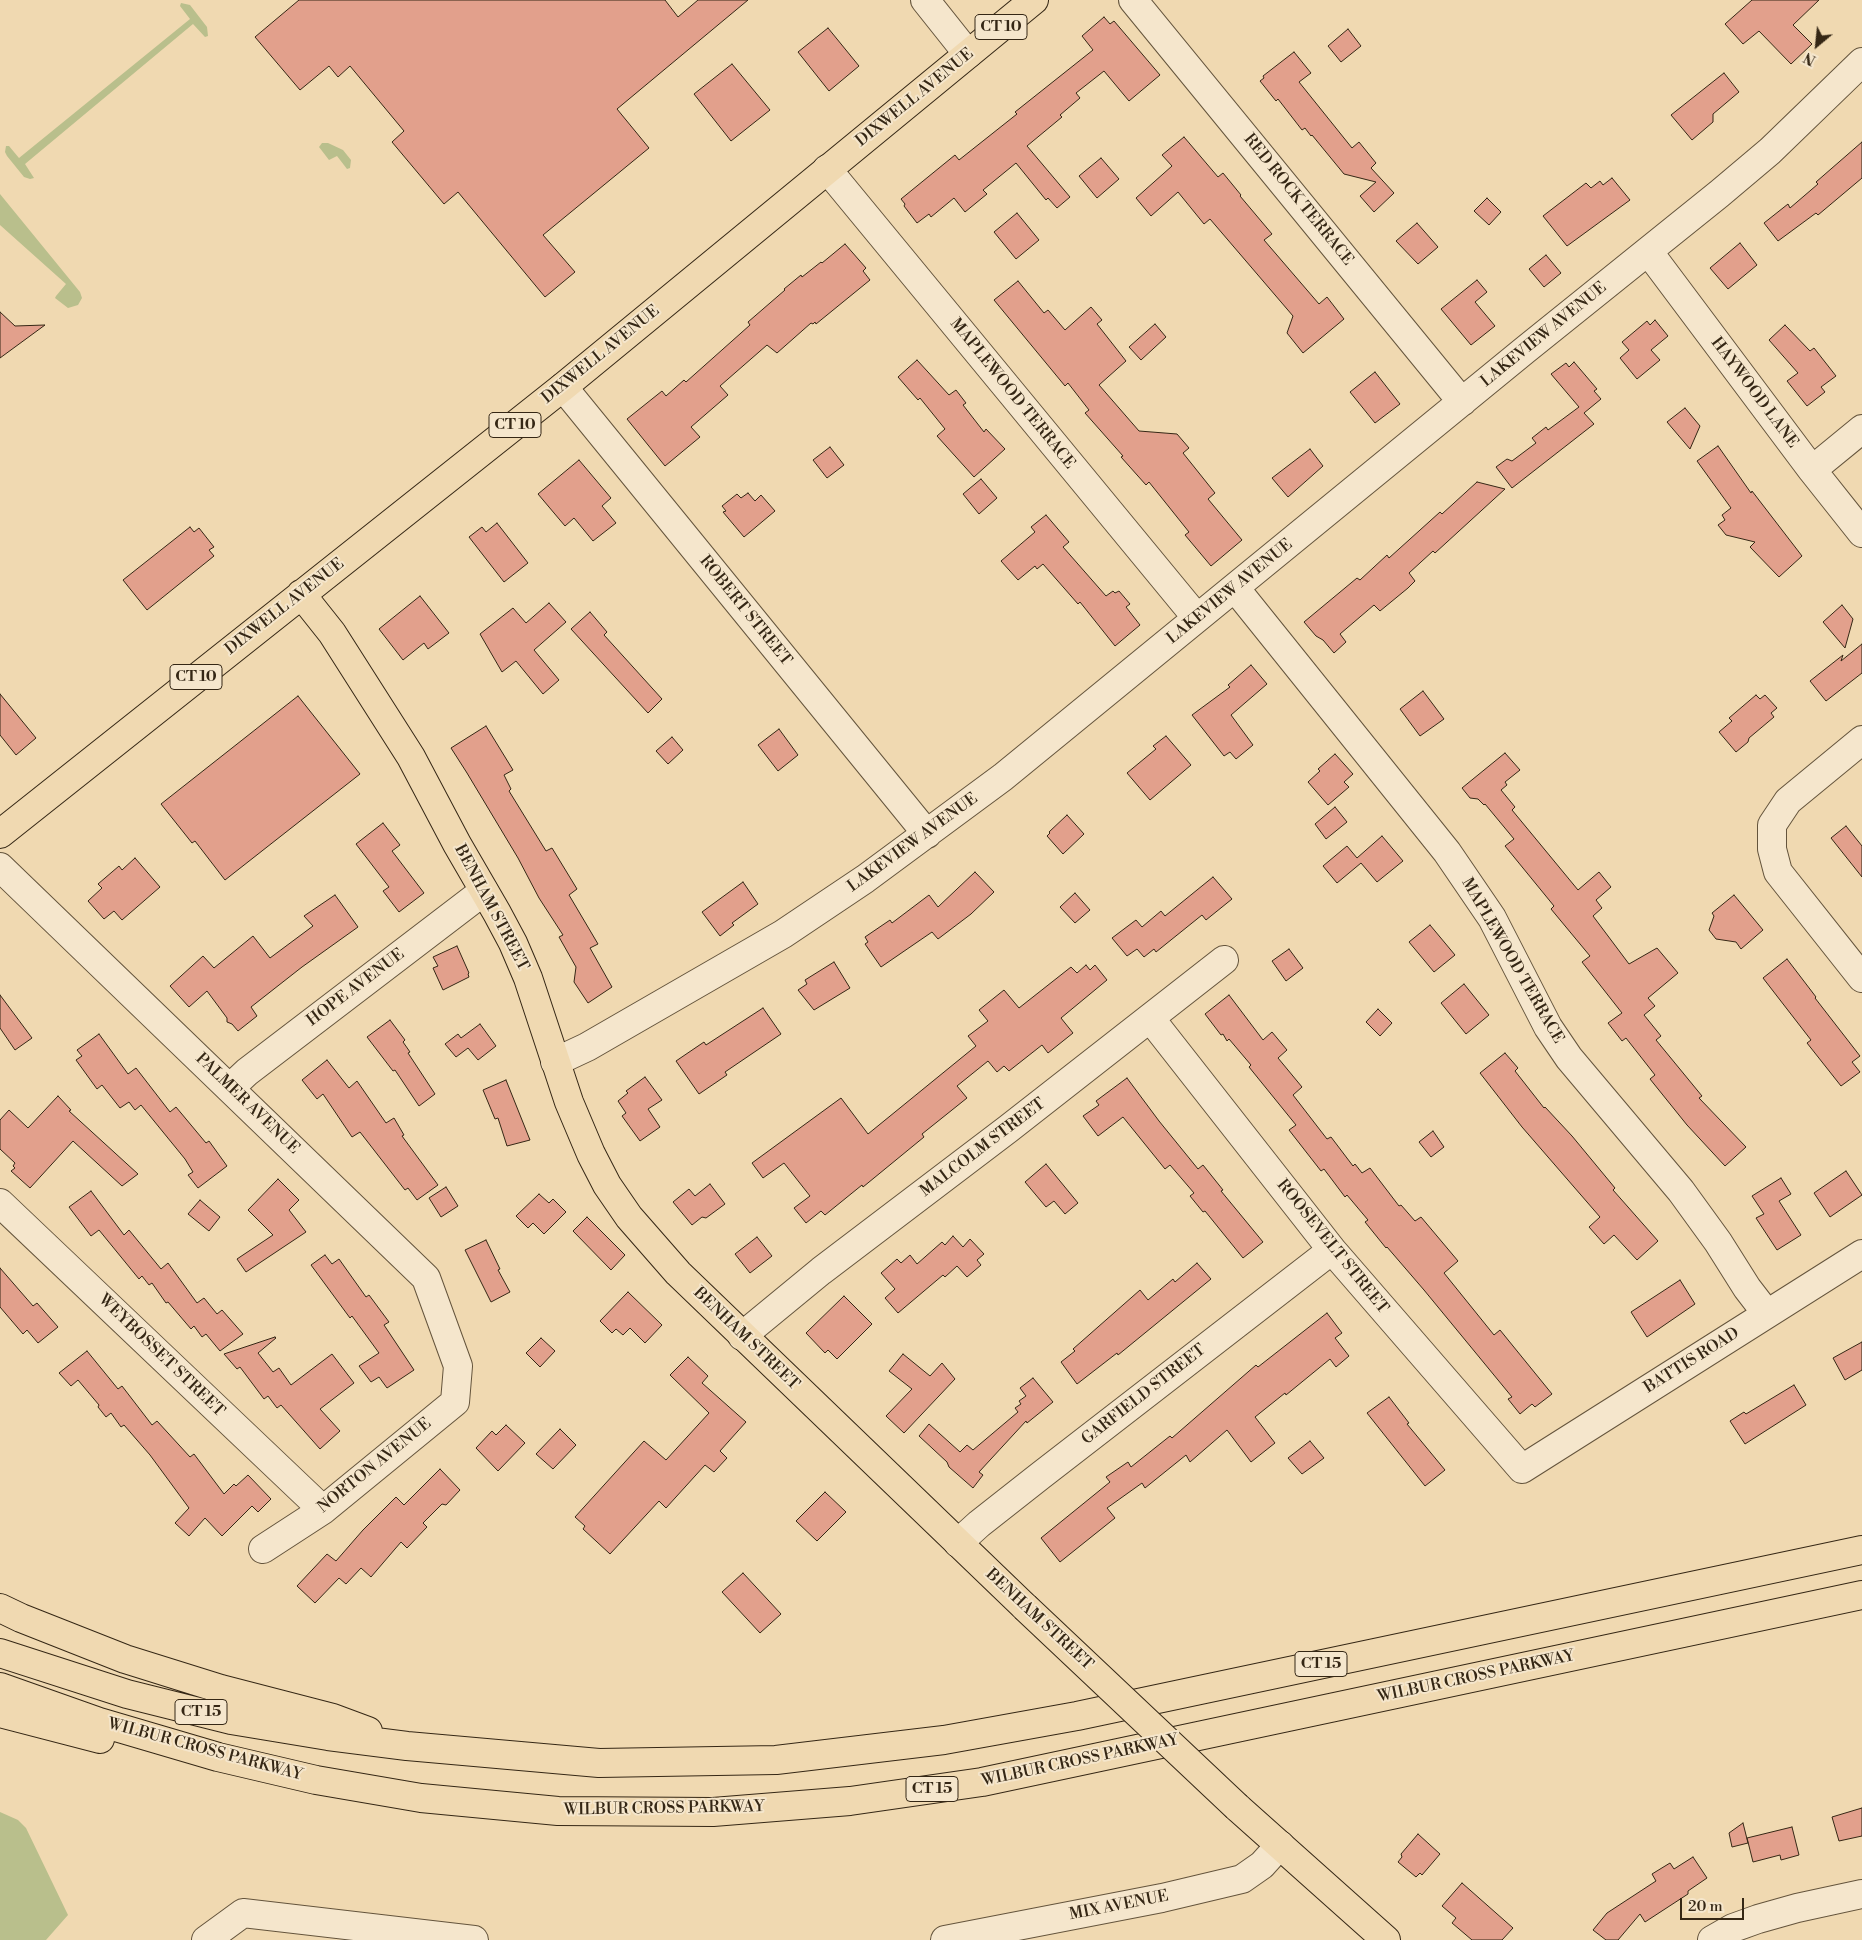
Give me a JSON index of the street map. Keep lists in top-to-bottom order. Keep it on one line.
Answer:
{"streets":{"main road":["CT 10","DIXWELL AVENUE","BENHAM STREET","CT 15","WILBUR CROSS PARKWAY"],"street":["RED ROCK TERRACE","LAKEVIEW AVENUE","HAYWOOD LANE","MAPLEWOOD TERRACE","ROBERT STREET","HOPE AVENUE","PALMER AVENUE","MALCOLM STREET","ROOSEVELT STREET","WEYBOSSET STREET","BATTIS ROAD","GARFIELD STREET","NORTON AVENUE","MIX AVENUE"]},"crossings":[["DIXWELL AVENUE","MAPLEWOOD TERRACE"],["DIXWELL AVENUE","ROBERT STREET"],["DIXWELL AVENUE","BENHAM STREET"],["RED ROCK TERRACE","LAKEVIEW AVENUE"],["LAKEVIEW AVENUE","HAYWOOD LANE"],["LAKEVIEW AVENUE","MAPLEWOOD TERRACE"],["LAKEVIEW AVENUE","ROBERT STREET"],["LAKEVIEW AVENUE","BENHAM STREET"],["MAPLEWOOD TERRACE","BATTIS ROAD"],["BENHAM STREET","HOPE AVENUE"],["BENHAM STREET","MALCOLM STREET"],["BENHAM STREET","GARFIELD STREET"],["BENHAM STREET","MIX AVENUE"],["HOPE AVENUE","PALMER AVENUE"],["PALMER AVENUE","NORTON AVENUE"],["MALCOLM STREET","ROOSEVELT STREET"],["ROOSEVELT STREET","BATTIS ROAD"],["ROOSEVELT STREET","GARFIELD STREET"],["WEYBOSSET STREET","NORTON AVENUE"]],"scale_bar":"20 m","north":"bottom left"}
